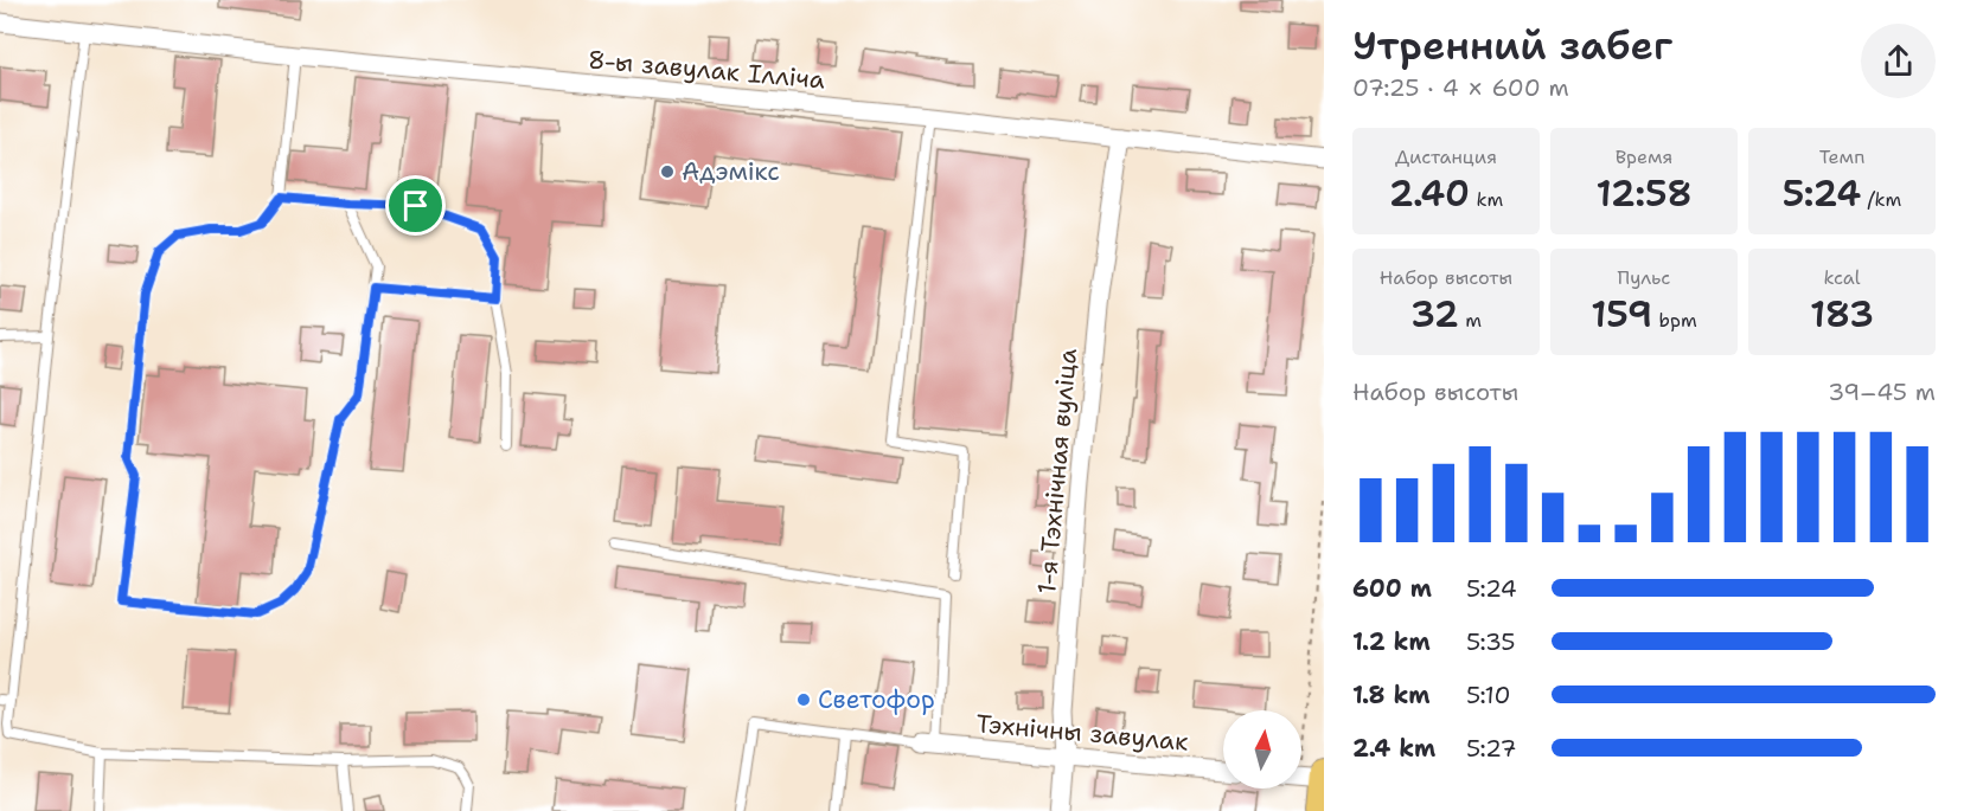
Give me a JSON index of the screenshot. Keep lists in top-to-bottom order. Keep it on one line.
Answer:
{"streets":{"street":["8-ы завулак Ілліча","1-я Тэхнічная вуліца","Тэхнічны завулак"]},"crossings":[["8-ы завулак Ілліча","1-я Тэхнічная вуліца"],["1-я Тэхнічная вуліца","Тэхнічны завулак"]],"places":["Адэмікс","Светофор"],"north":"top","page":{"heading":["Утренний забег","07:25 · 4 × 600 m"],"stats":[["Дистанция","2.40 km"],["Время","12:58"],["Темп","5:24 /km"],["Набор высоты","32 m"],["Пульс","159 bpm"],["kcal","183"]],"chart":["Набор высоты","39–45 m"],"list":[{"name":"600 m","note":"5:24"},{"name":"1.2 km","note":"5:35"},{"name":"1.8 km","note":"5:10"},{"name":"2.4 km","note":"5:27"}]}}
